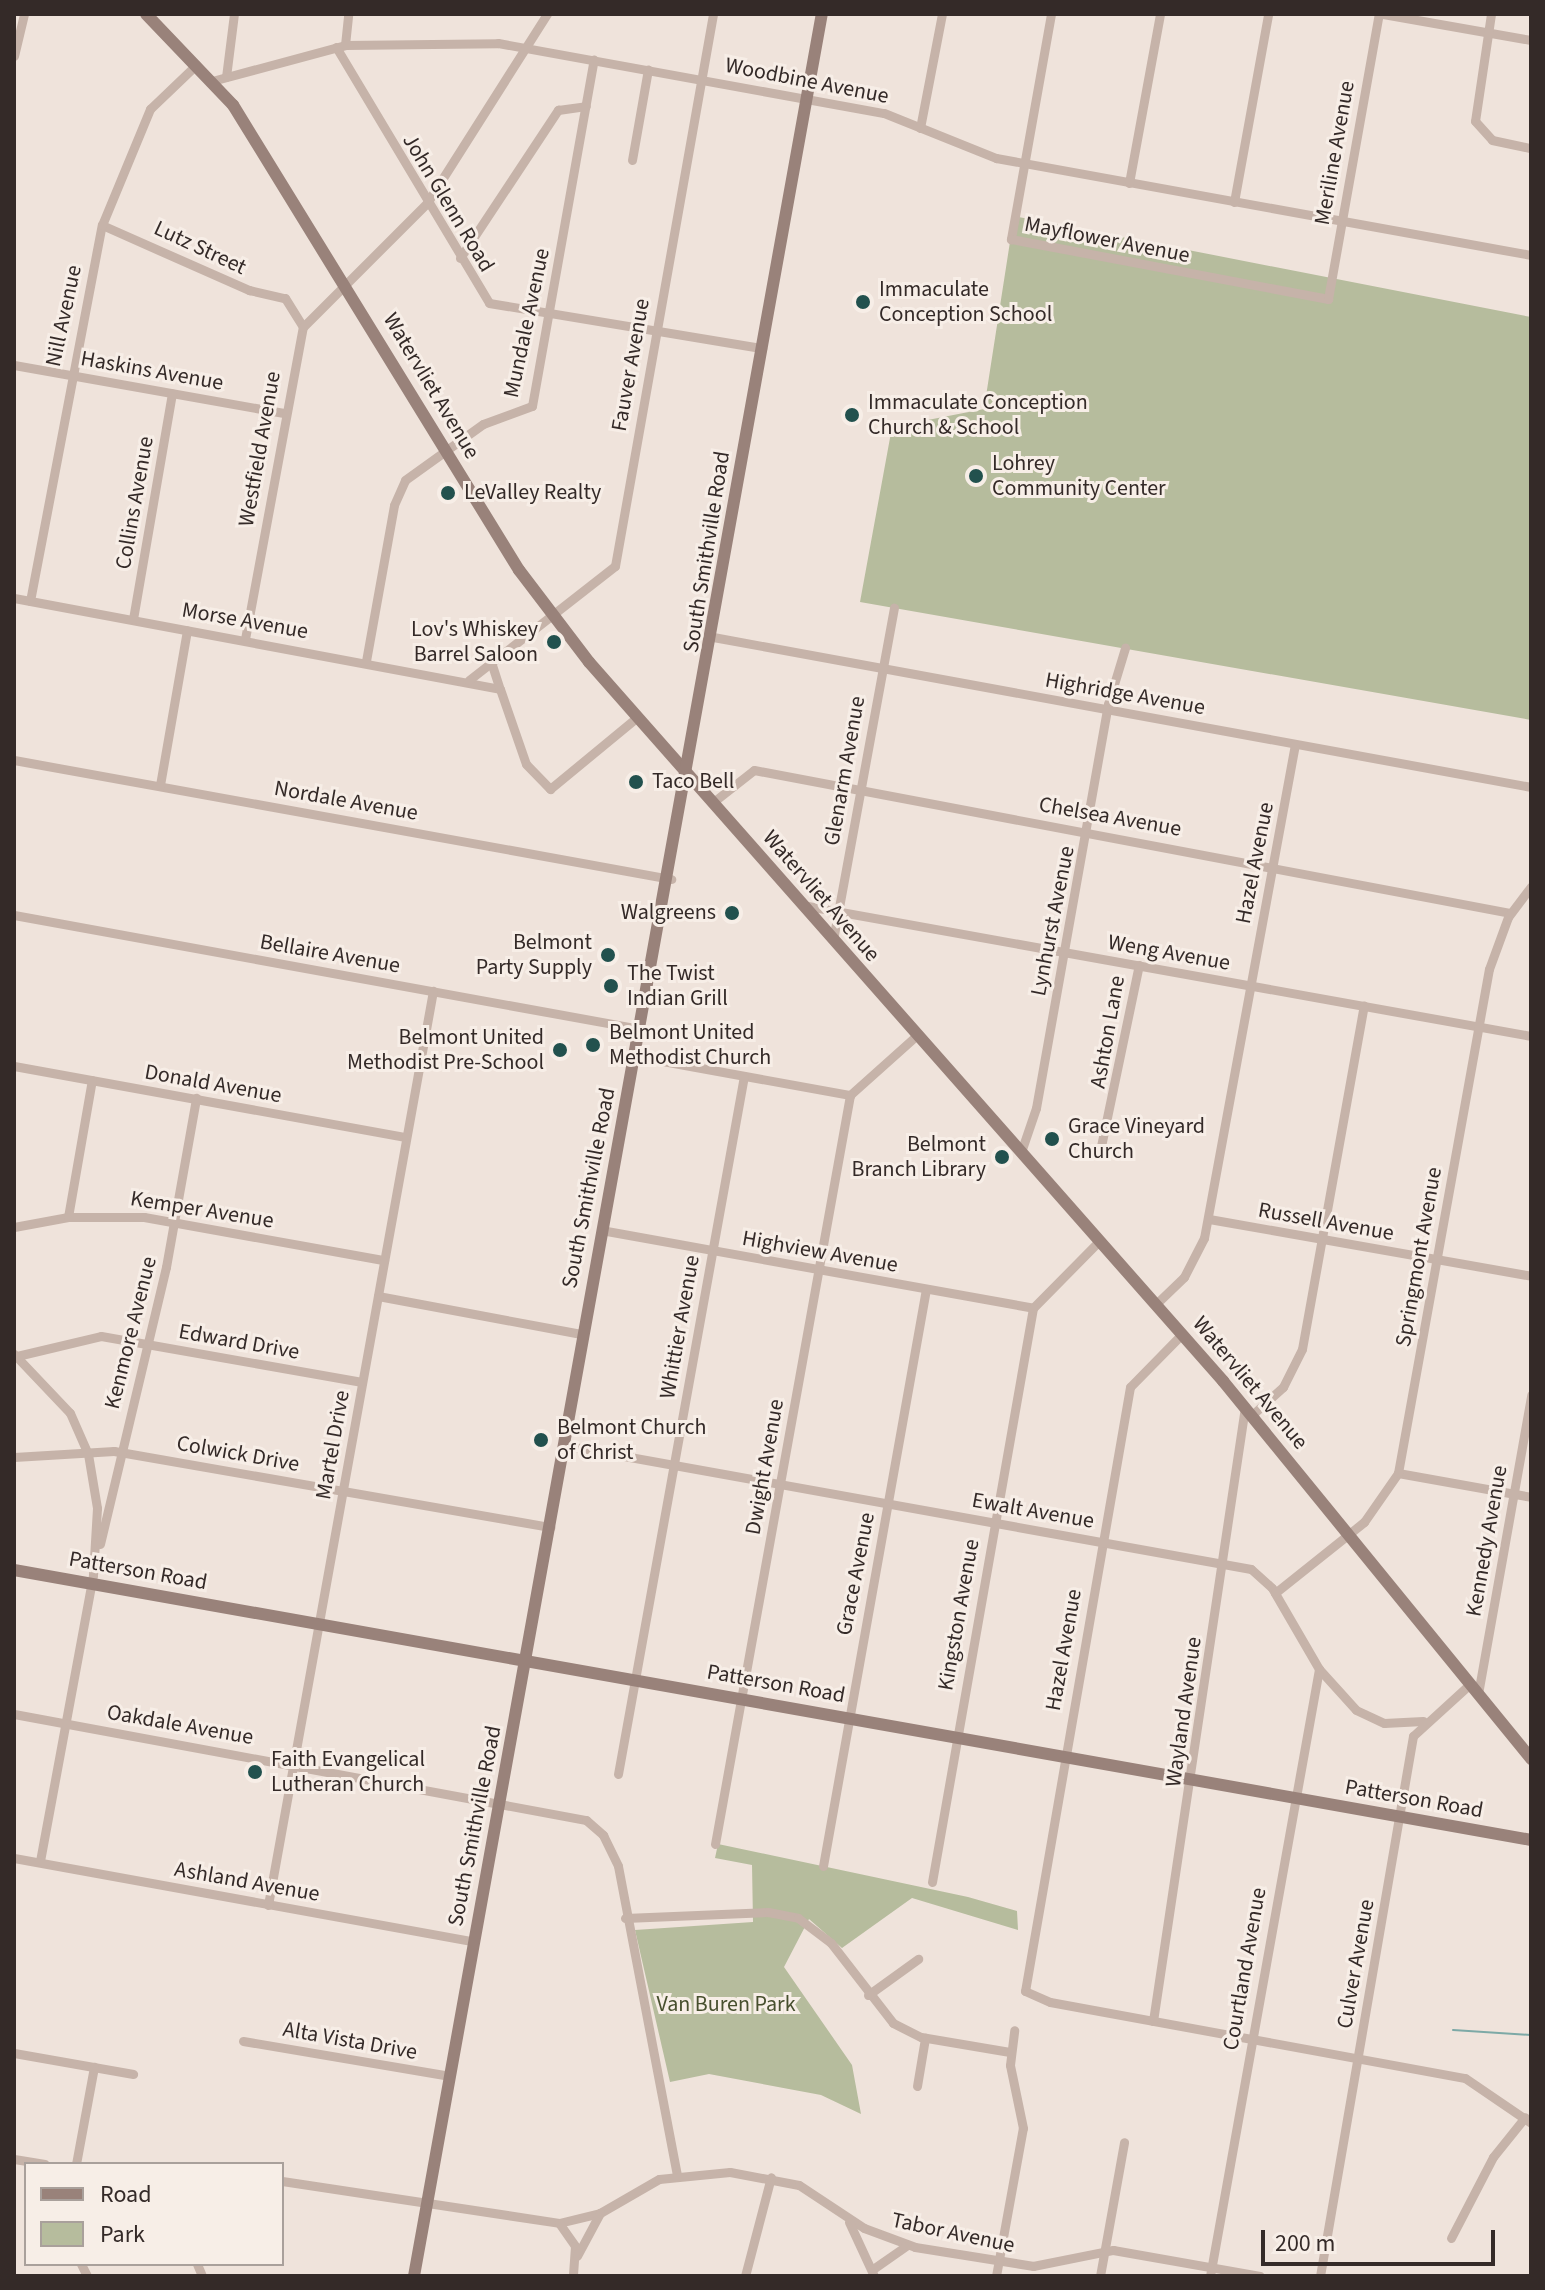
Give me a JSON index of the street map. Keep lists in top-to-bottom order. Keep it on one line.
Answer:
{"streets":{"main road":["Watervliet Avenue","South Smithville Road","Patterson Road"],"street":["Woodbine Avenue","Meriline Avenue","John Glenn Road","Mayflower Avenue","Lutz Street","Nill Avenue","Mundale Avenue","Fauver Avenue","Haskins Avenue","Westfield Avenue","Collins Avenue","Morse Avenue","Highridge Avenue","Glenarm Avenue","Nordale Avenue","Chelsea Avenue","Hazel Avenue","Lynhurst Avenue","Weng Avenue","Bellaire Avenue","Ashton Lane","Donald Avenue","Kemper Avenue","Russell Avenue","Highview Avenue","Springmont Avenue","Whittier Avenue","Kenmore Avenue","Edward Drive","Martel Drive","Colwick Drive","Dwight Avenue","Ewalt Avenue","Kennedy Avenue","Grace Avenue","Kingston Avenue","Wayland Avenue","Oakdale Avenue","Ashland Avenue","Culver Avenue","Courtland Avenue","Alta Vista Drive","Tabor Avenue"]},"crossings":[["Woodbine Avenue","Meriline Avenue"],["Woodbine Avenue","John Glenn Road"],["Woodbine Avenue","Mayflower Avenue"],["Woodbine Avenue","Mundale Avenue"],["Woodbine Avenue","Fauver Avenue"],["Woodbine Avenue","Watervliet Avenue"],["Woodbine Avenue","South Smithville Road"],["Meriline Avenue","Mayflower Avenue"],["John Glenn Road","Mundale Avenue"],["John Glenn Road","Fauver Avenue"],["John Glenn Road","South Smithville Road"],["Lutz Street","Nill Avenue"],["Lutz Street","Westfield Avenue"],["Nill Avenue","Haskins Avenue"],["Nill Avenue","Watervliet Avenue"],["Nill Avenue","Morse Avenue"],["Mundale Avenue","Watervliet Avenue"],["Mundale Avenue","Morse Avenue"],["Fauver Avenue","Watervliet Avenue"],["Haskins Avenue","Westfield Avenue"],["Haskins Avenue","Collins Avenue"],["Watervliet Avenue","South Smithville Road"],["Watervliet Avenue","Glenarm Avenue"],["Watervliet Avenue","Chelsea Avenue"],["Watervliet Avenue","Hazel Avenue"],["Watervliet Avenue","Lynhurst Avenue"],["Watervliet Avenue","Weng Avenue"],["Watervliet Avenue","Springmont Avenue"],["Watervliet Avenue","Kennedy Avenue"],["Watervliet Avenue","Wayland Avenue"],["Westfield Avenue","Morse Avenue"],["Collins Avenue","Morse Avenue"],["South Smithville Road","Highridge Avenue"],["South Smithville Road","Nordale Avenue"],["South Smithville Road","Bellaire Avenue"],["South Smithville Road","Highview Avenue"],["South Smithville Road","Colwick Drive"],["South Smithville Road","Ewalt Avenue"],["South Smithville Road","Patterson Road"],["South Smithville Road","Oakdale Avenue"],["South Smithville Road","Ashland Avenue"],["South Smithville Road","Alta Vista Drive"],["South Smithville Road","Tabor Avenue"],["Highridge Avenue","Glenarm Avenue"],["Highridge Avenue","Hazel Avenue"],["Highridge Avenue","Lynhurst Avenue"],["Glenarm Avenue","Chelsea Avenue"],["Glenarm Avenue","Weng Avenue"],["Chelsea Avenue","Hazel Avenue"],["Chelsea Avenue","Lynhurst Avenue"],["Chelsea Avenue","Springmont Avenue"],["Hazel Avenue","Weng Avenue"],["Hazel Avenue","Russell Avenue"],["Hazel Avenue","Ewalt Avenue"],["Hazel Avenue","Patterson Road"],["Hazel Avenue","Wayland Avenue"],["Lynhurst Avenue","Weng Avenue"],["Weng Avenue","Ashton Lane"],["Weng Avenue","Springmont Avenue"],["Bellaire Avenue","Martel Drive"],["Donald Avenue","Kenmore Avenue"],["Donald Avenue","Martel Drive"],["Kemper Avenue","Kenmore Avenue"],["Kemper Avenue","Martel Drive"],["Russell Avenue","Springmont Avenue"],["Highview Avenue","Whittier Avenue"],["Highview Avenue","Dwight Avenue"],["Highview Avenue","Grace Avenue"],["Highview Avenue","Kingston Avenue"],["Springmont Avenue","Ewalt Avenue"],["Whittier Avenue","Ewalt Avenue"],["Whittier Avenue","Patterson Road"],["Kenmore Avenue","Edward Drive"],["Kenmore Avenue","Colwick Drive"],["Kenmore Avenue","Patterson Road"],["Kenmore Avenue","Oakdale Avenue"],["Kenmore Avenue","Ashland Avenue"],["Edward Drive","Martel Drive"],["Martel Drive","Colwick Drive"],["Martel Drive","Patterson Road"],["Martel Drive","Oakdale Avenue"],["Martel Drive","Ashland Avenue"],["Dwight Avenue","Ewalt Avenue"],["Dwight Avenue","Patterson Road"],["Ewalt Avenue","Grace Avenue"],["Ewalt Avenue","Kingston Avenue"],["Ewalt Avenue","Wayland Avenue"],["Ewalt Avenue","Culver Avenue"],["Ewalt Avenue","Courtland Avenue"],["Patterson Road","Grace Avenue"],["Patterson Road","Kingston Avenue"],["Patterson Road","Wayland Avenue"],["Patterson Road","Culver Avenue"],["Patterson Road","Courtland Avenue"],["Oakdale Avenue","Tabor Avenue"],["Courtland Avenue","Tabor Avenue"]],"parks":["Van Buren Park"],"places":["Immaculate Conception School","Immaculate Conception Church & School","Lohrey Community Center","LeValley Realty","Lov's Whiskey Barrel Saloon","Taco Bell","Walgreens","Belmont Party Supply","The Twist Indian Grill","Belmont United Methodist Church","Belmont United Methodist Pre-School","Grace Vineyard Church","Belmont Branch Library","Belmont Church of Christ","Faith Evangelical Lutheran Church"],"legend":["Road","Park"],"scale_bar":"200 m"}
